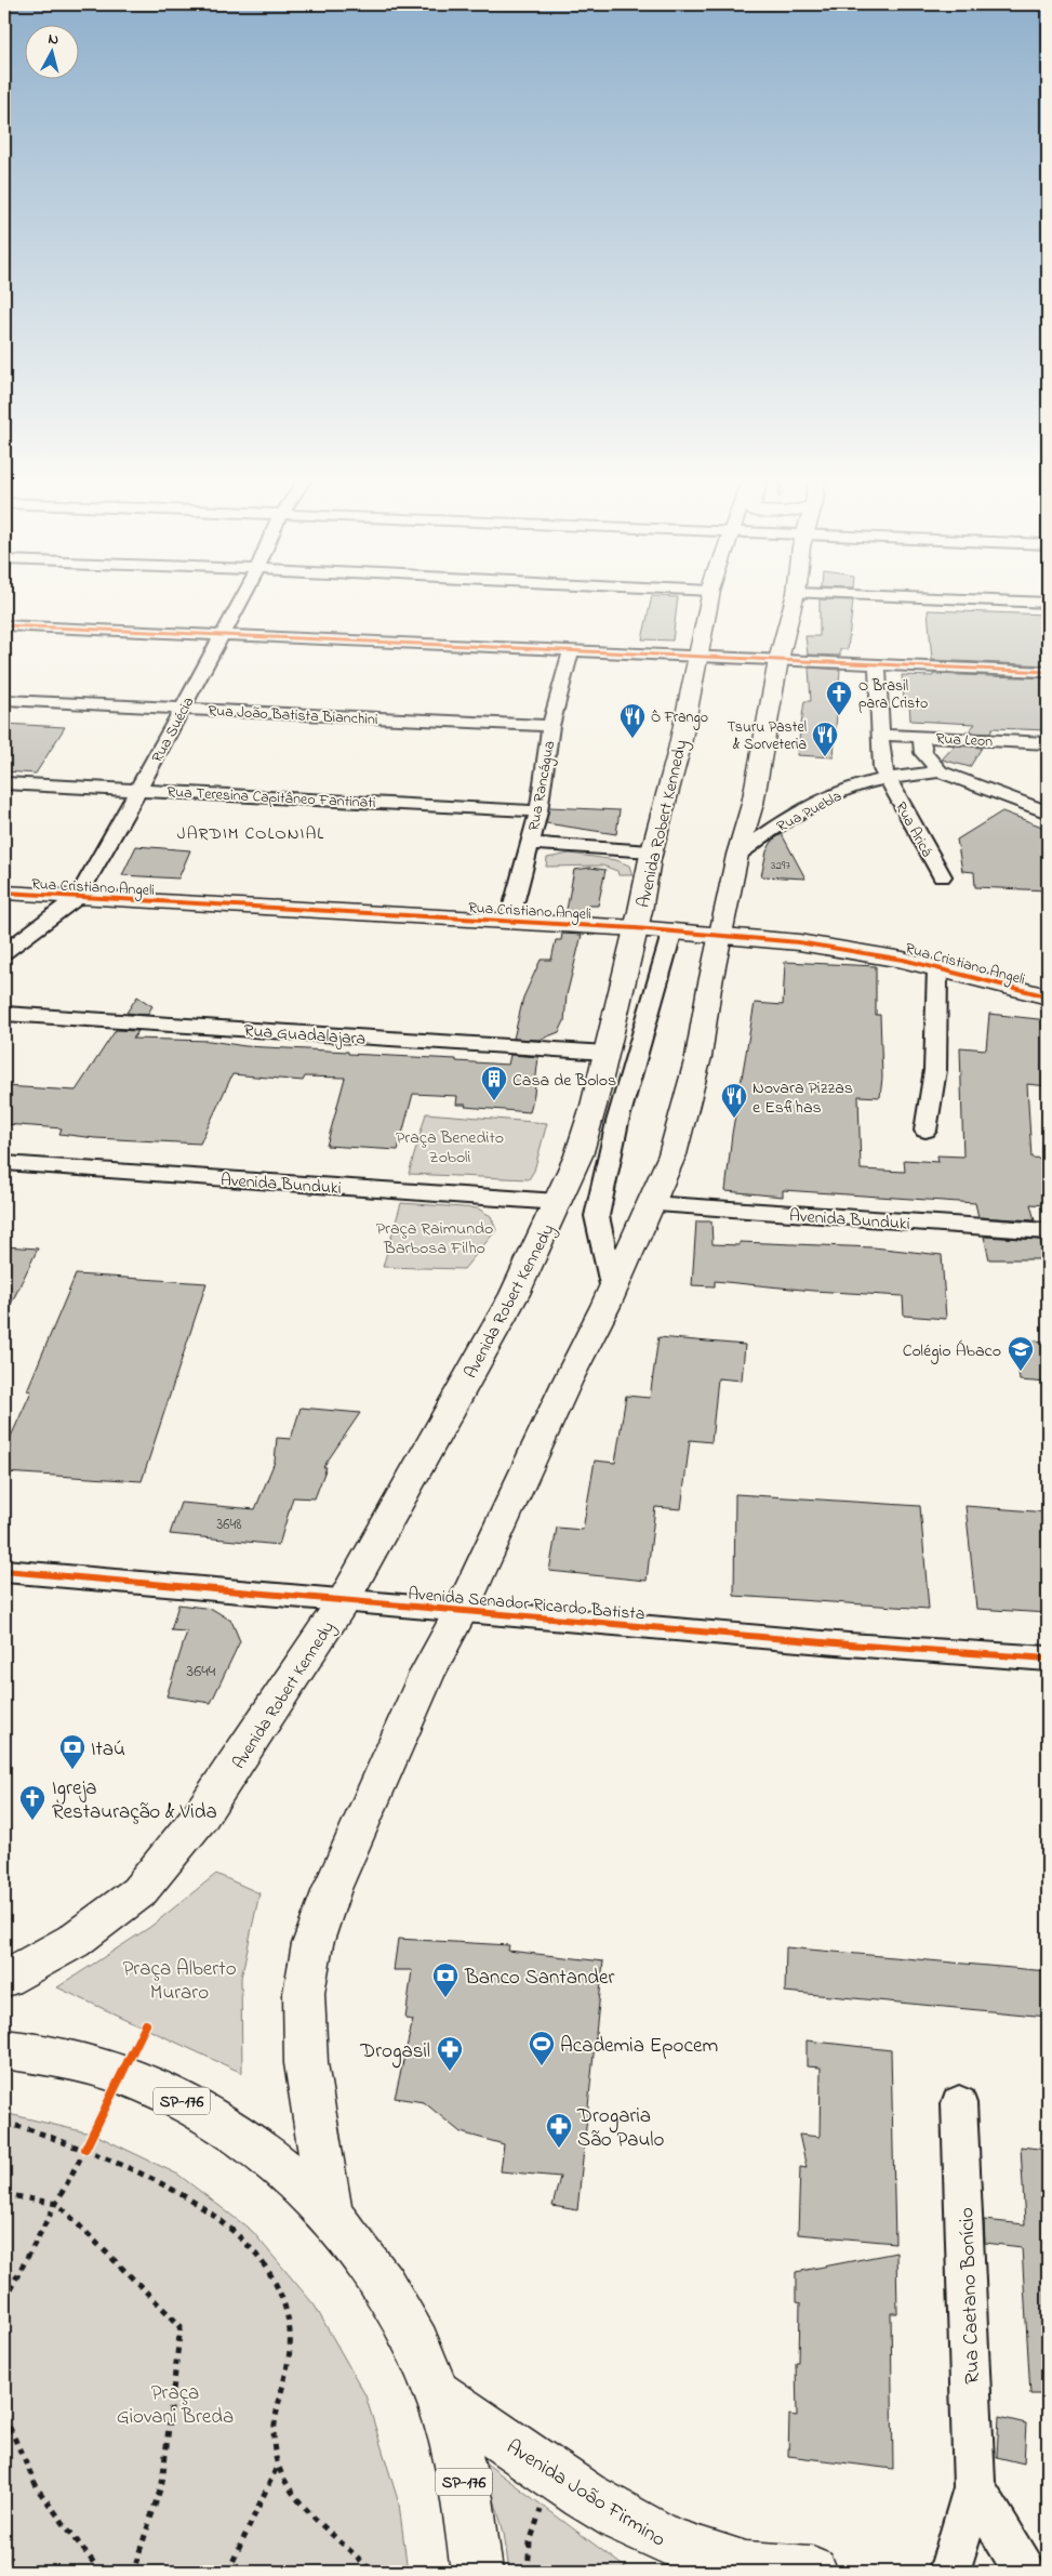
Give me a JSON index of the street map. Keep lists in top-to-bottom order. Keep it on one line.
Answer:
{"streets":{"main road":["Avenida Robert Kennedy","Rua Cristiano Angeli","SP-176","Avenida João Firmino"],"street":["Rua João Batista Bianchini","Rua Suécia","Rua Leon","Rua Rancágua","Rua Teresina Capitâneo Fantinati","Rua Puebla","Rua Aricá","Rua Guadalajara","Avenida Bunduki","Avenida Senador Ricardo Batista","Rua Caetano Bonício"]},"crossings":[["Rua João Batista Bianchini","Rua Suécia"],["Rua João Batista Bianchini","Rua Rancágua"],["Rua Suécia","Rua Teresina Capitâneo Fantinati"],["Rua Suécia","Rua Cristiano Angeli"],["Rua Leon","Rua Aricá"],["Rua Rancágua","Rua Teresina Capitâneo Fantinati"],["Rua Rancágua","Rua Cristiano Angeli"],["Rua Puebla","Rua Aricá"],["Avenida Robert Kennedy","Rua Cristiano Angeli"],["Avenida Robert Kennedy","Rua Guadalajara"],["Avenida Robert Kennedy","Avenida Bunduki"],["Avenida Robert Kennedy","Avenida Senador Ricardo Batista"],["SP-176","Avenida João Firmino"]],"districts":["JARDIM COLONIAL"],"parks":["Praça Benedito Zoboli","Praça Raimundo Barbosa Filho","Praça Alberto Muraro","Praça Giovani Breda"],"places":{"church":["O Brasil para Cristo","Igreja Restauração & Vida"],"restaurant":["Ô Frango","Tsuru Pastel & Sorveteria","Novara Pizzas e Esfihas"],"building":["Casa de Bolos"],"school or university":["Colégio Ábaco"],"bank":["Itaú","Banco Santander"],"sports":["Academia Epocem"],"pharmacy":["Drogasil","Drogaria São Paulo"]},"house_numbers":["3297","3648","3644"],"north":"top"}
